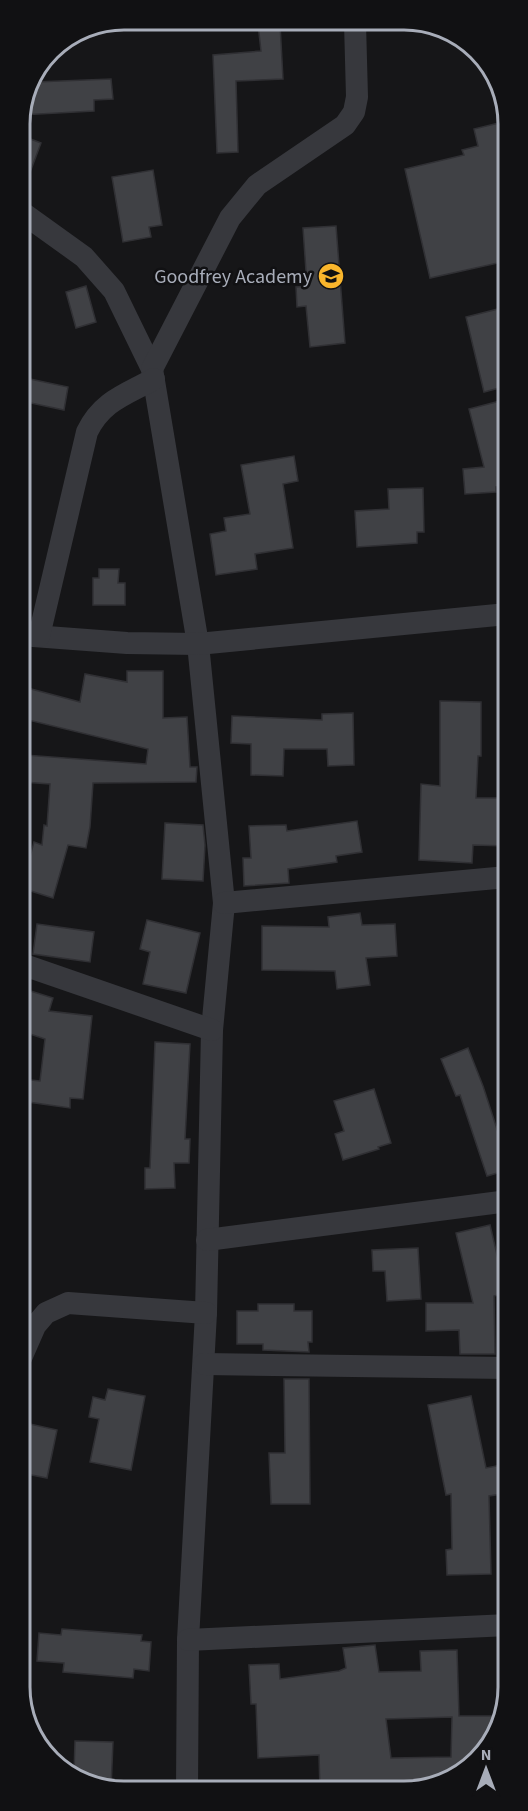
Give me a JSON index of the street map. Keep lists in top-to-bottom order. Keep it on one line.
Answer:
{"places":{"school or university":["Goodfrey Academy"]},"north":"top"}
